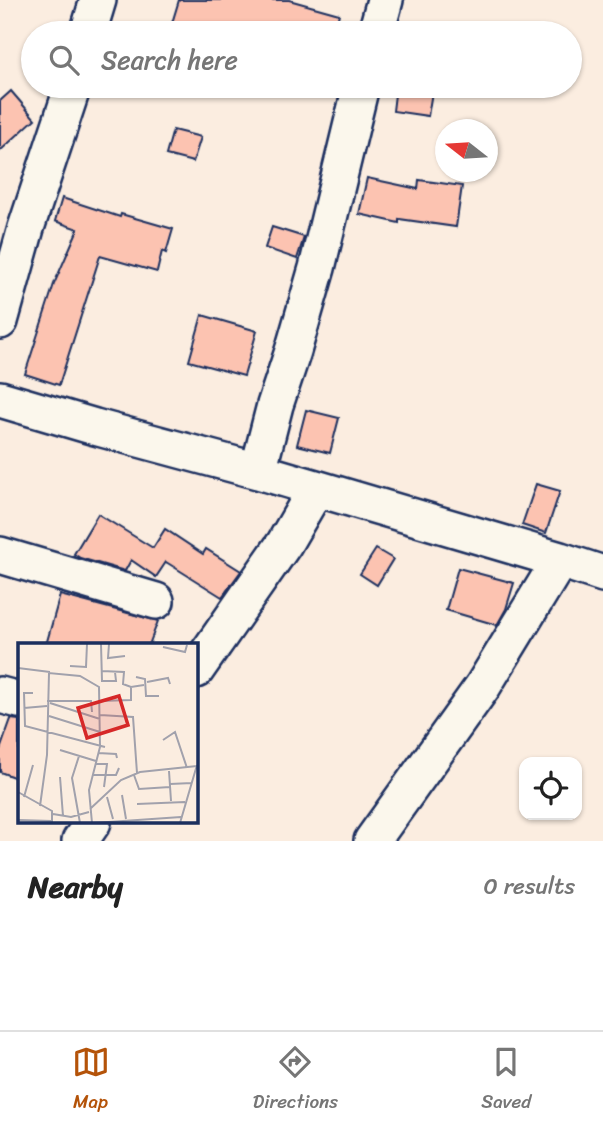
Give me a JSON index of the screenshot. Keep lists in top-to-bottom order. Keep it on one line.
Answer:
{"north":"left","page":{"search":"Search here","heading":["Nearby","0 results"],"nav":["Map","Directions","Saved"]}}
